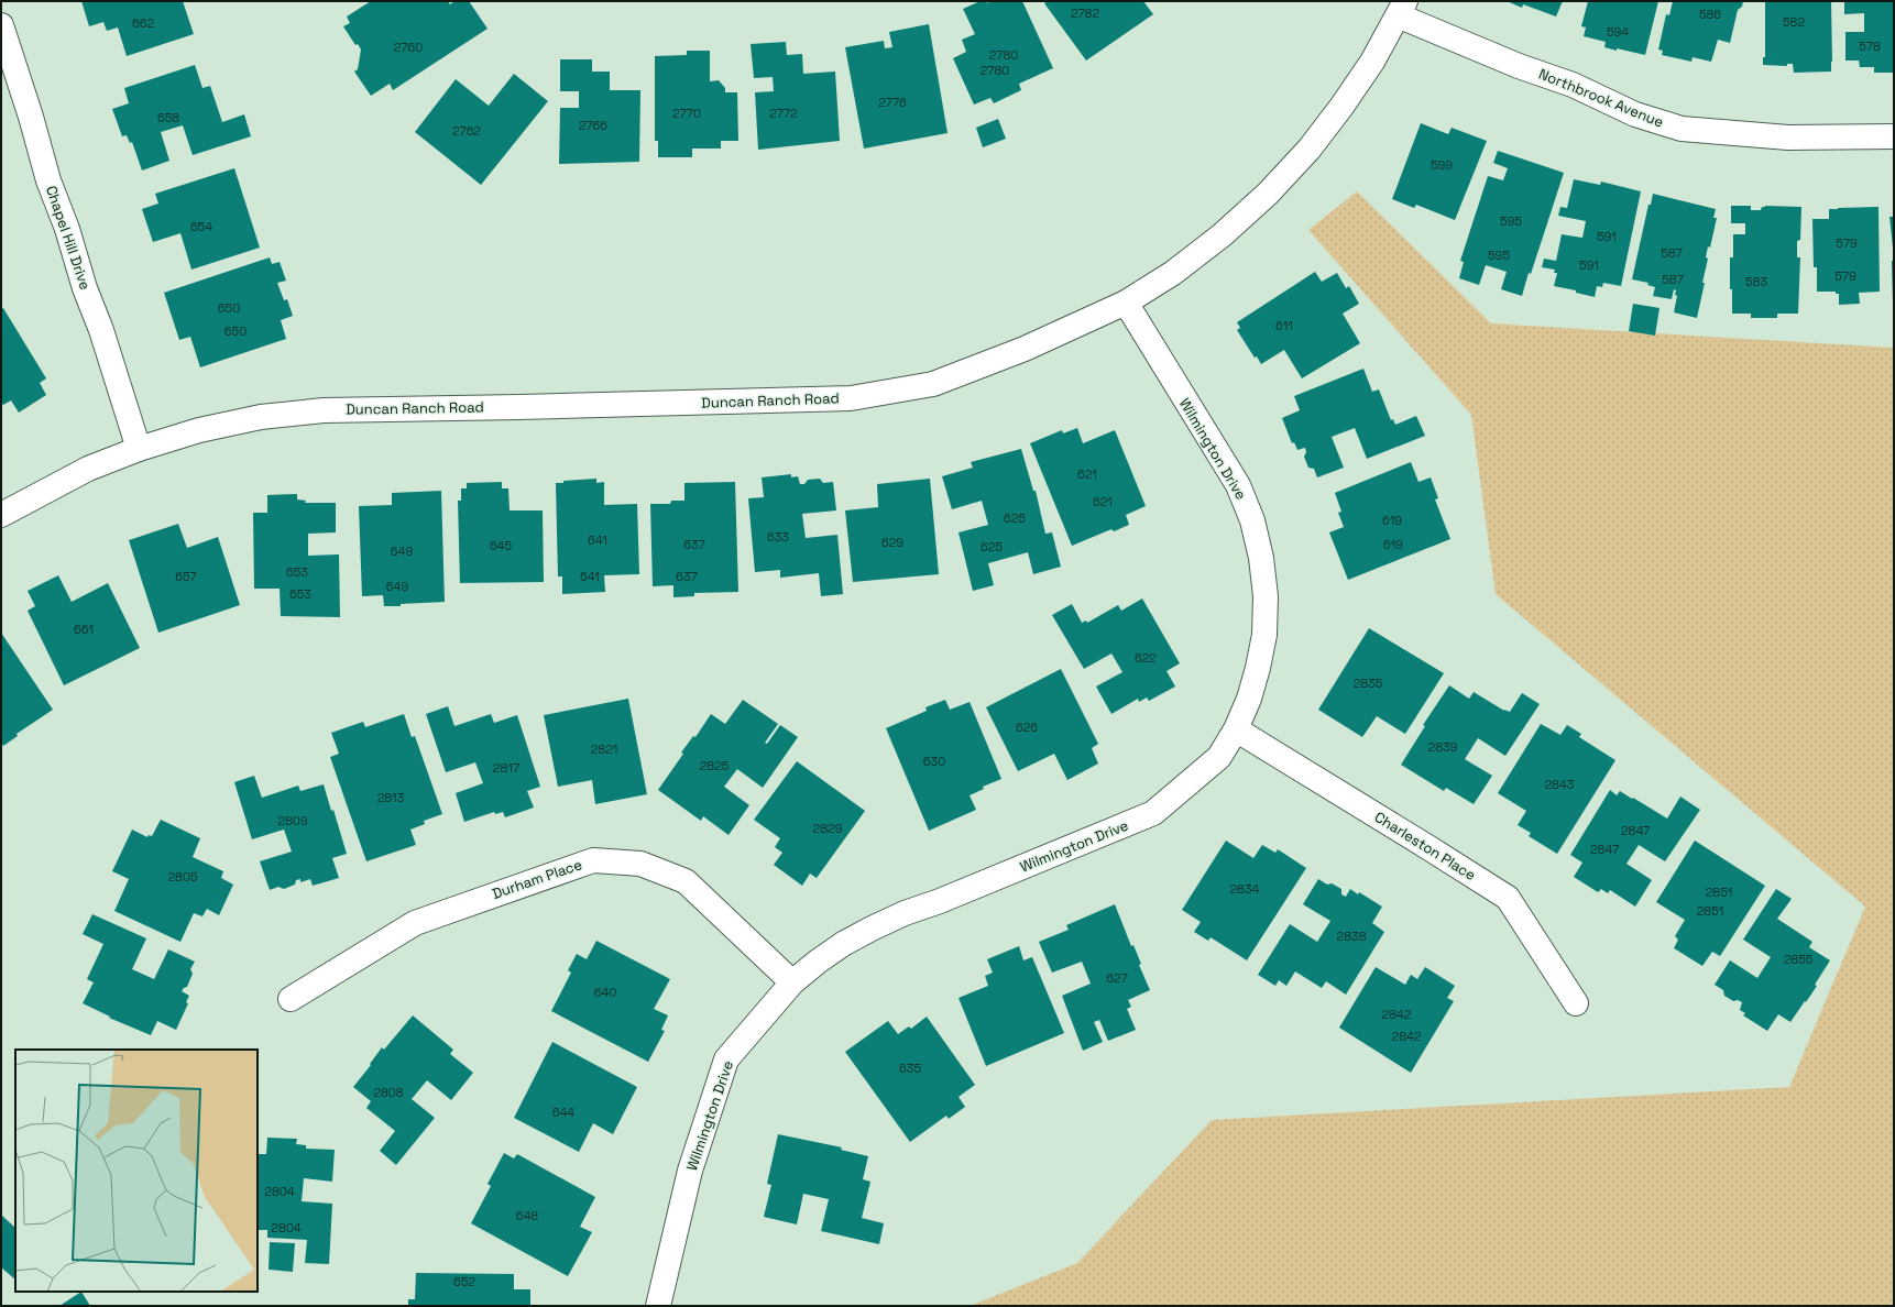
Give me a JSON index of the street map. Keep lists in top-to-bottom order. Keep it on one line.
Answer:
{"streets":{"street":["Northbrook Avenue","Chapel Hill Drive","Duncan Ranch Road","Wilmington Drive","Charleston Place","Durham Place"]},"crossings":[["Northbrook Avenue","Duncan Ranch Road"],["Chapel Hill Drive","Duncan Ranch Road"],["Duncan Ranch Road","Wilmington Drive"],["Wilmington Drive","Charleston Place"],["Wilmington Drive","Durham Place"]],"house_numbers":["2782","586","582","662","594","578","2760","2780","2780","2776","2770","2772","658","2766","2762","599","595","654","591","579","587","595","591","579","587","583","650","611","650","621","621","625","619","633","641","629","637","619","645","625","649","653","657","641","637","649","653","661","622","2835","626","2839","2821","630","2825","2817","2843","2813","2809","2829","2847","2847","2805","2834","2851","2851","2838","2855","627","640","2842","2842","635","2808","644","2804","648","2804","652"]}
